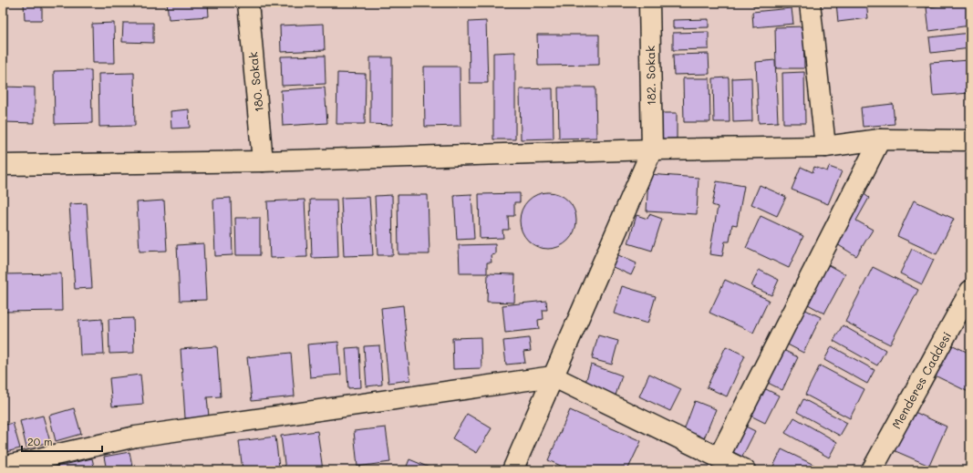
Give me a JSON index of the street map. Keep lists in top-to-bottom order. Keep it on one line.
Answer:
{"streets":{"street":["182. Sokak","180. Sokak","Menderes Caddesi"]},"scale_bar":"20 m"}
